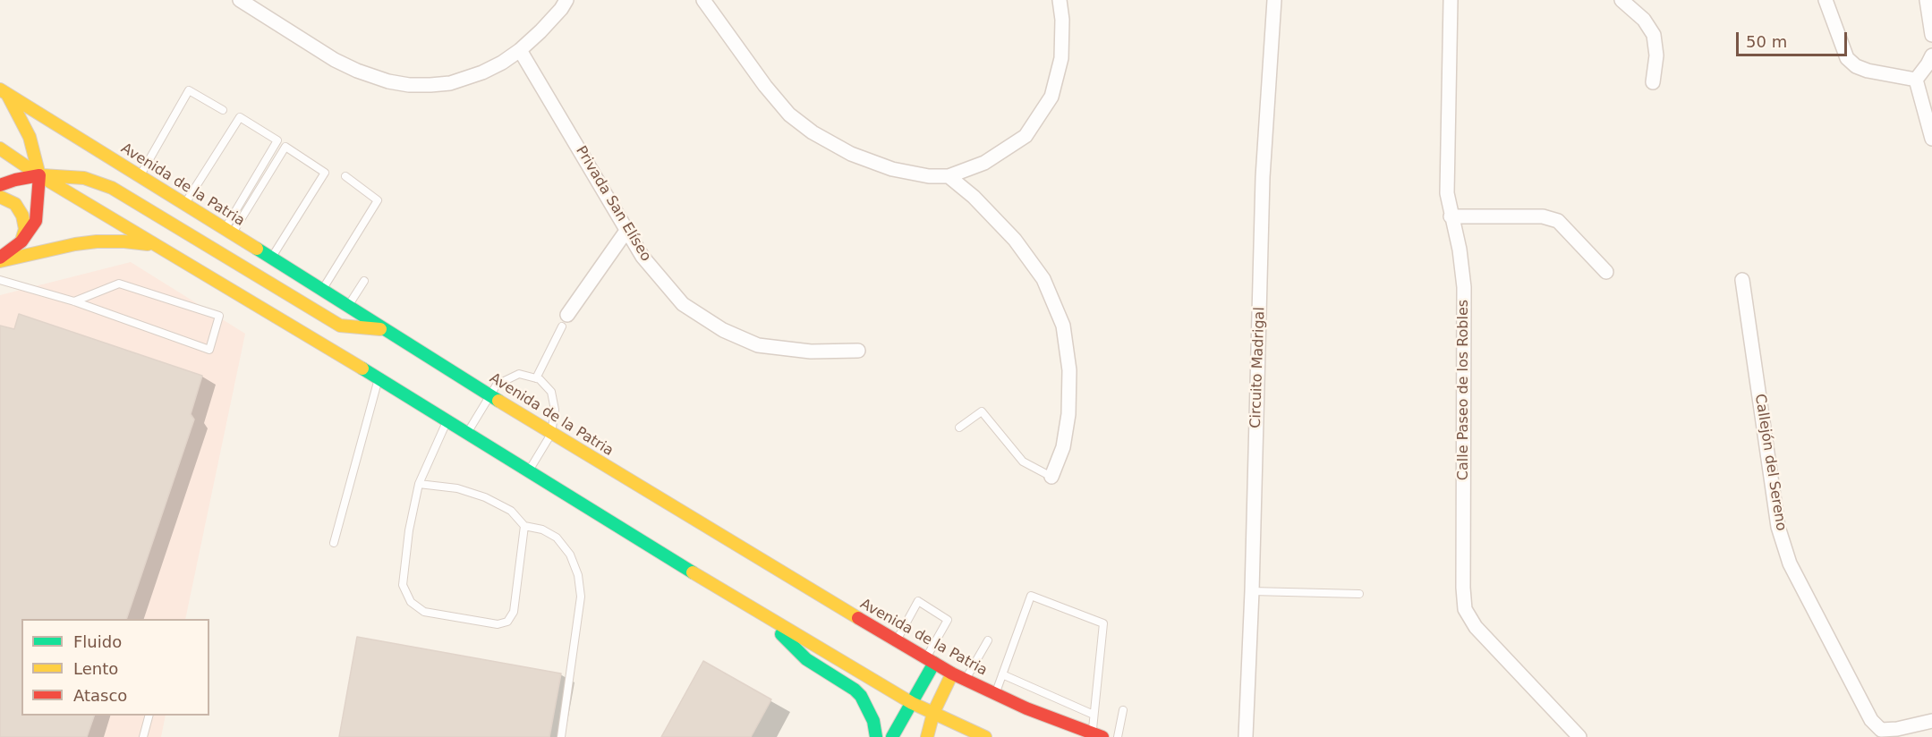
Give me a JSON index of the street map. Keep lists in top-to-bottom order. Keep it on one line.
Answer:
{"streets":{"main road":["Avenida de la Patria"],"street":["Privada San Elíseo","Circuito Madrigal","Calle Paseo de los Robles","Callejón del Sereno"]},"legend":["Fluido","Lento","Atasco"],"scale_bar":"50 m"}
